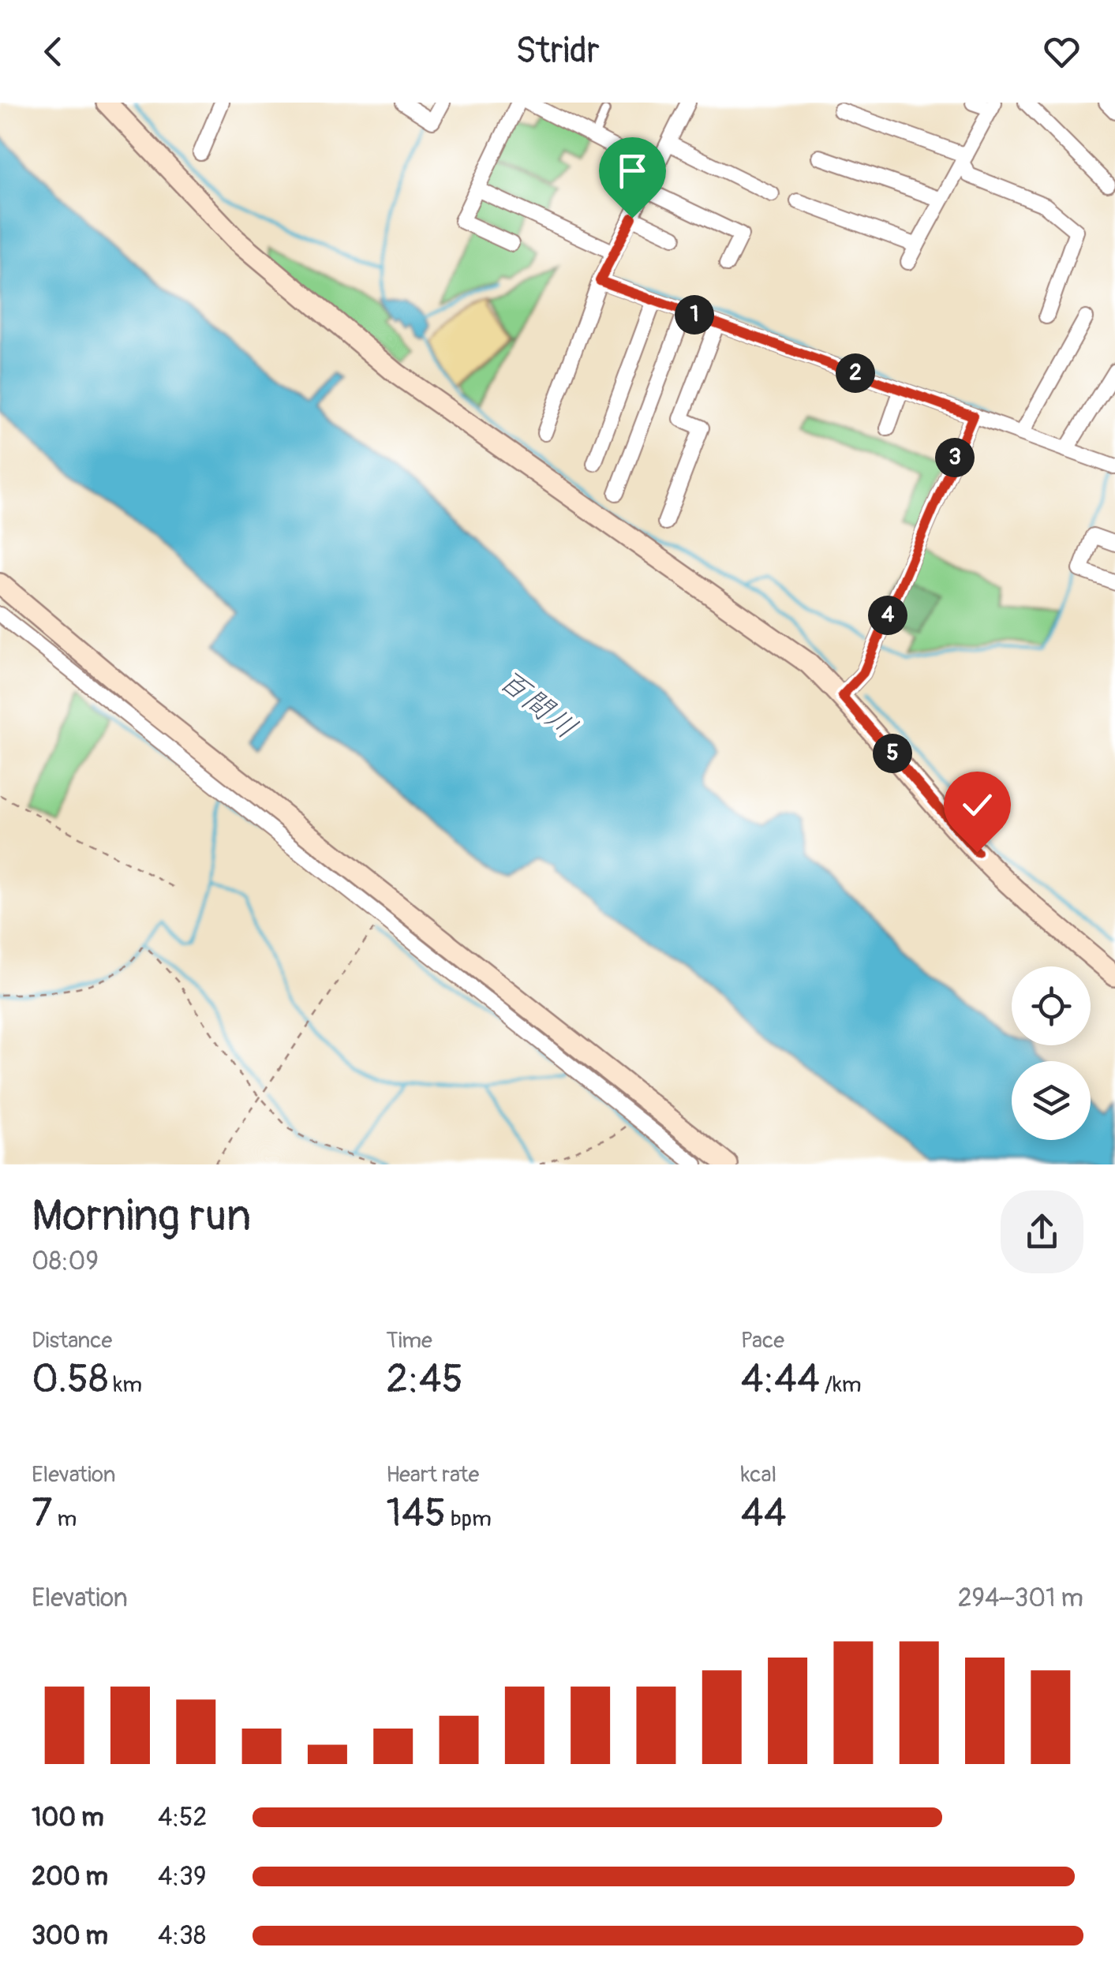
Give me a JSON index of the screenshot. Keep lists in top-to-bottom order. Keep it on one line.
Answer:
{"water":["百間川"],"page":{"header":"Stridr","pins":["1","2","3","4","5"],"heading":["Morning run","08:09"],"stats":[["Distance","0.58 km"],["Time","2:45"],["Pace","4:44 /km"],["Elevation","7 m"],["Heart rate","145 bpm"],["kcal","44"]],"chart":["Elevation","294–301 m"],"list":[{"name":"100 m","note":"4:52"},{"name":"200 m","note":"4:39"},{"name":"300 m","note":"4:38"}]}}
